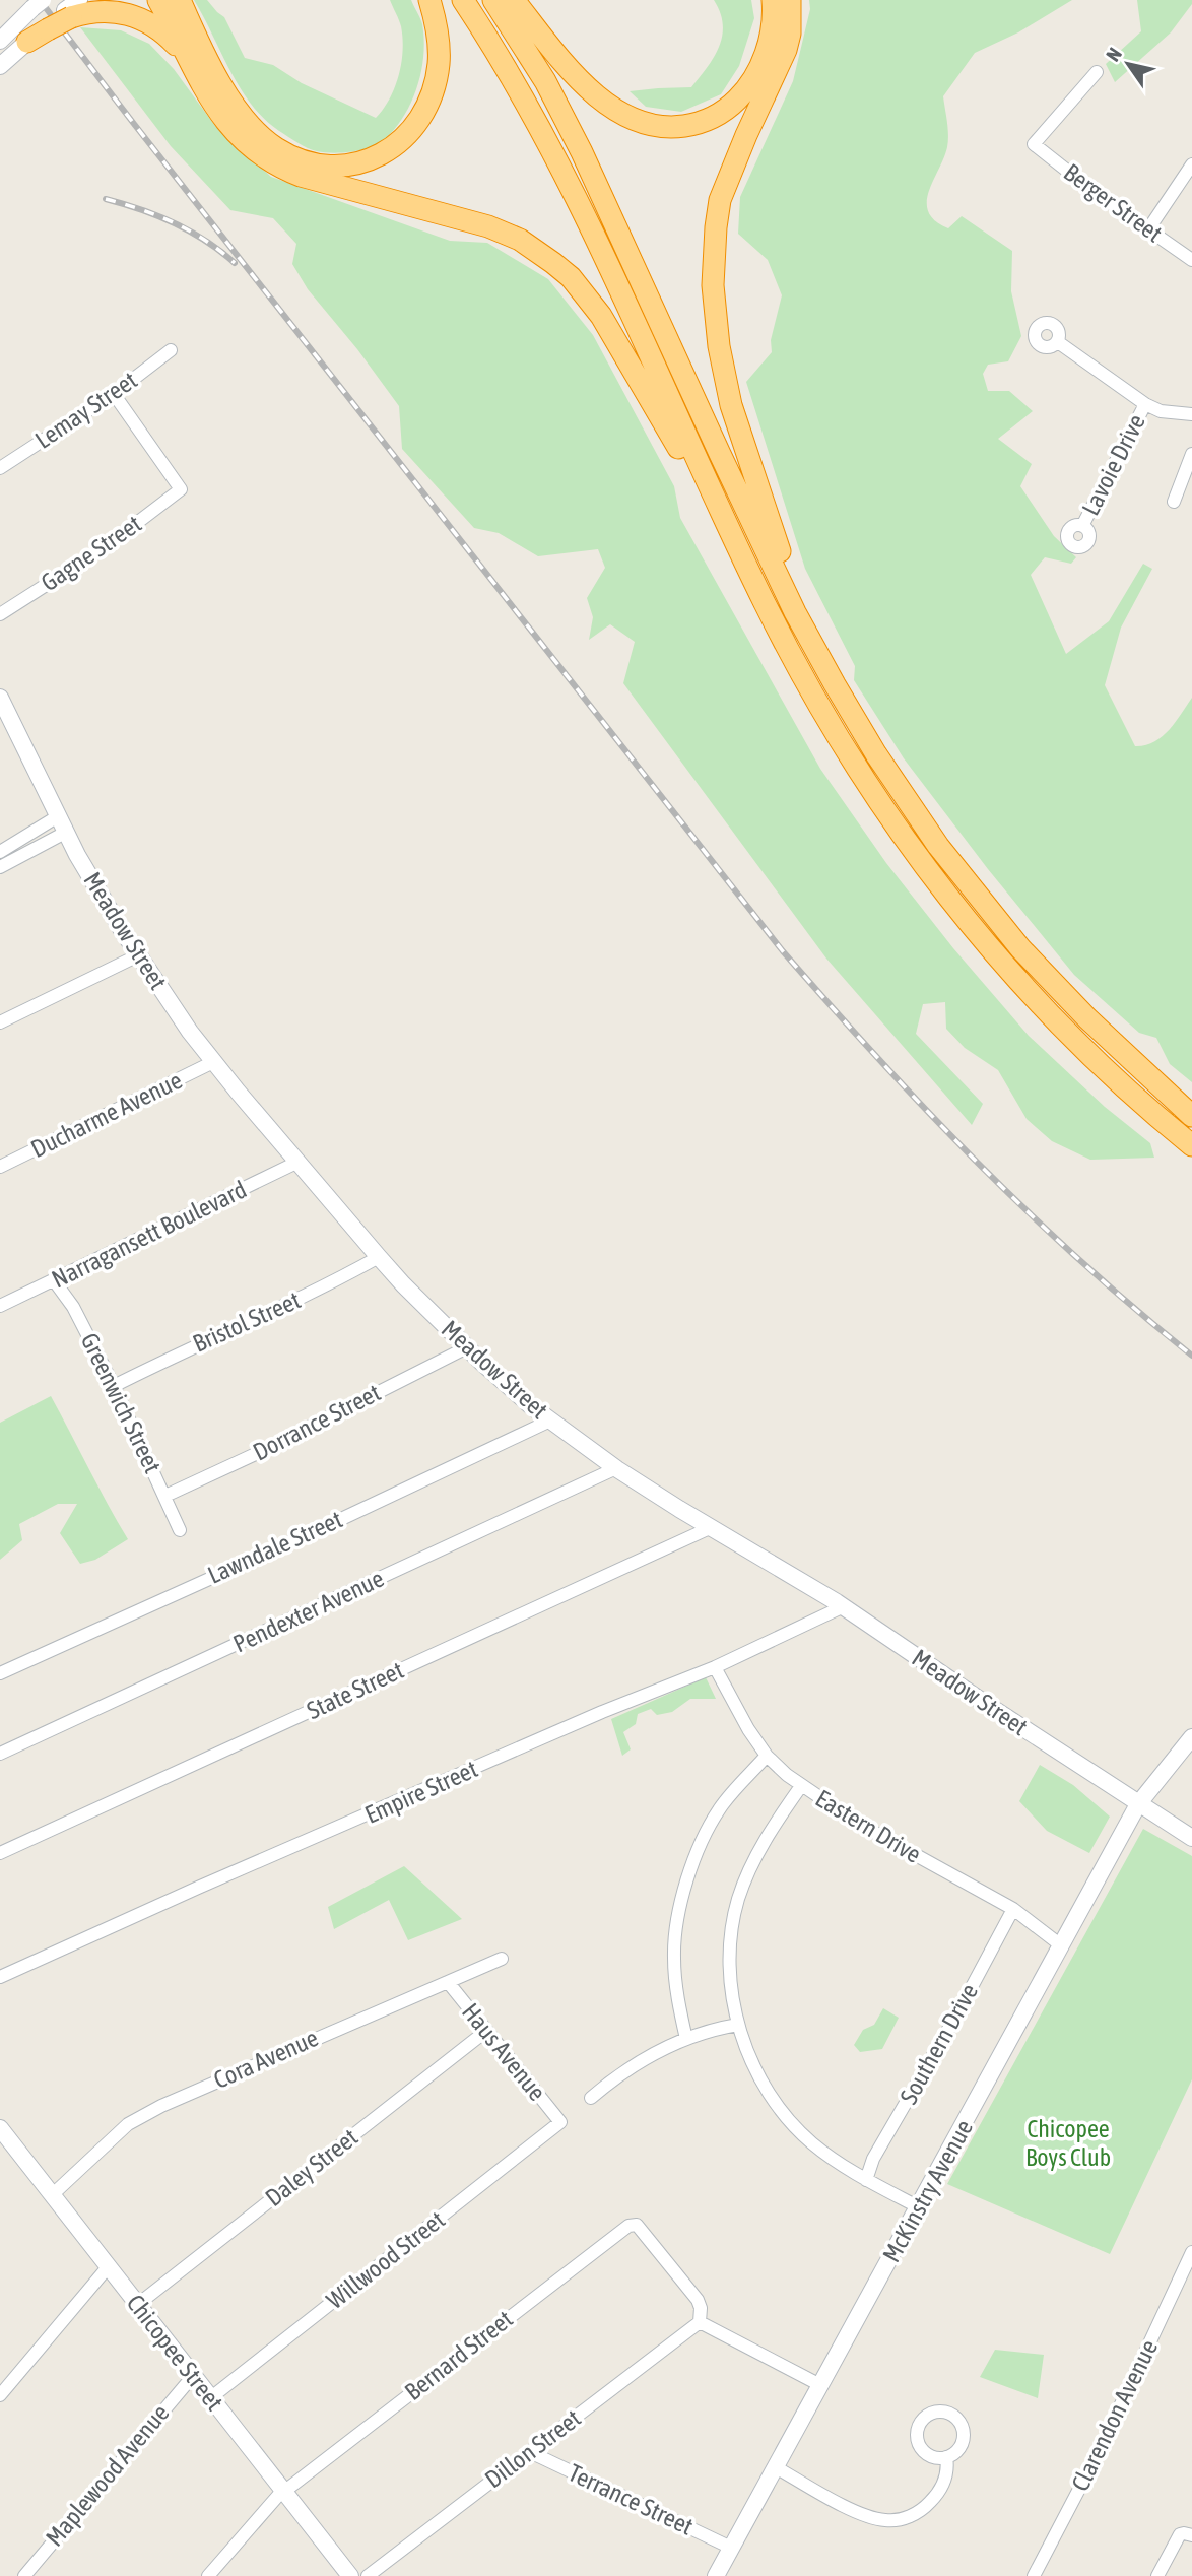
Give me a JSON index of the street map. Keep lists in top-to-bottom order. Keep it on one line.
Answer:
{"streets":{"main road":["Meadow Street","McKinstry Avenue","Chicopee Street"],"street":["Berger Street","Lemay Street","Lavoie Drive","Gagne Street","Ducharme Avenue","Narragansett Boulevard","Bristol Street","Greenwich Street","Dorrance Street","Lawndale Street","Pendexter Avenue","State Street","Empire Street","Eastern Drive","Southern Drive","Haus Avenue","Cora Avenue","Daley Street","Willwood Street","Bernard Street","Clarendon Avenue","Dillon Street","Maplewood Avenue","Terrance Street"]},"crossings":[["Lemay Street","Gagne Street"],["Meadow Street","Ducharme Avenue"],["Meadow Street","Narragansett Boulevard"],["Meadow Street","Bristol Street"],["Meadow Street","Dorrance Street"],["Meadow Street","Lawndale Street"],["Meadow Street","Pendexter Avenue"],["Meadow Street","State Street"],["Meadow Street","Empire Street"],["Meadow Street","McKinstry Avenue"],["Narragansett Boulevard","Greenwich Street"],["Bristol Street","Greenwich Street"],["Greenwich Street","Dorrance Street"],["Empire Street","Eastern Drive"],["Eastern Drive","Southern Drive"],["Eastern Drive","McKinstry Avenue"],["Haus Avenue","Cora Avenue"],["Haus Avenue","Daley Street"],["Haus Avenue","Willwood Street"],["Cora Avenue","Chicopee Street"],["Daley Street","Chicopee Street"],["McKinstry Avenue","Terrance Street"],["Willwood Street","Chicopee Street"],["Chicopee Street","Bernard Street"],["Chicopee Street","Maplewood Avenue"],["Bernard Street","Dillon Street"],["Dillon Street","Terrance Street"]],"parks":["Chicopee Boys Club"],"north":"top left"}
